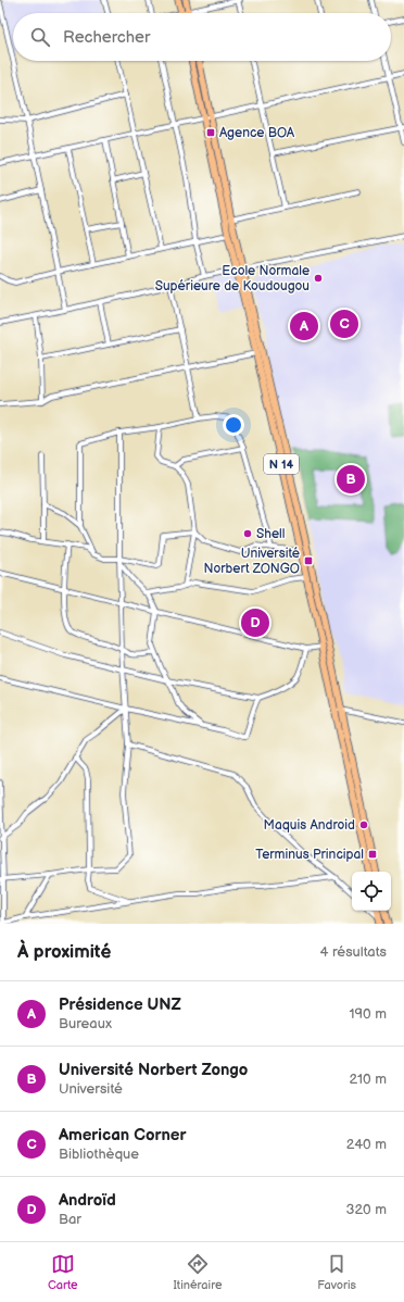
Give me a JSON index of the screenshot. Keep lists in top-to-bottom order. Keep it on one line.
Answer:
{"streets":{"main road":["N 14"]},"places":{"transit":["Agence BOA","Université Norbert ZONGO","Terminus Principal"],"other":["Ecole Normale Supérieure de Koudougou","Shell","Maquis Android"]},"page":{"search":"Rechercher","pins":["C","A","B","D"],"heading":["À proximité","4 résultats"],"list":[{"mark":"A","name":"Présidence UNZ","note":"Bureaux","value":"190 m"},{"mark":"B","name":"Université Norbert Zongo","note":"Université","value":"210 m"},{"mark":"C","name":"American Corner","note":"Bibliothèque","value":"240 m"},{"mark":"D","name":"Androïd","note":"Bar","value":"320 m"}],"nav":["Carte","Itinéraire","Favoris"]}}
